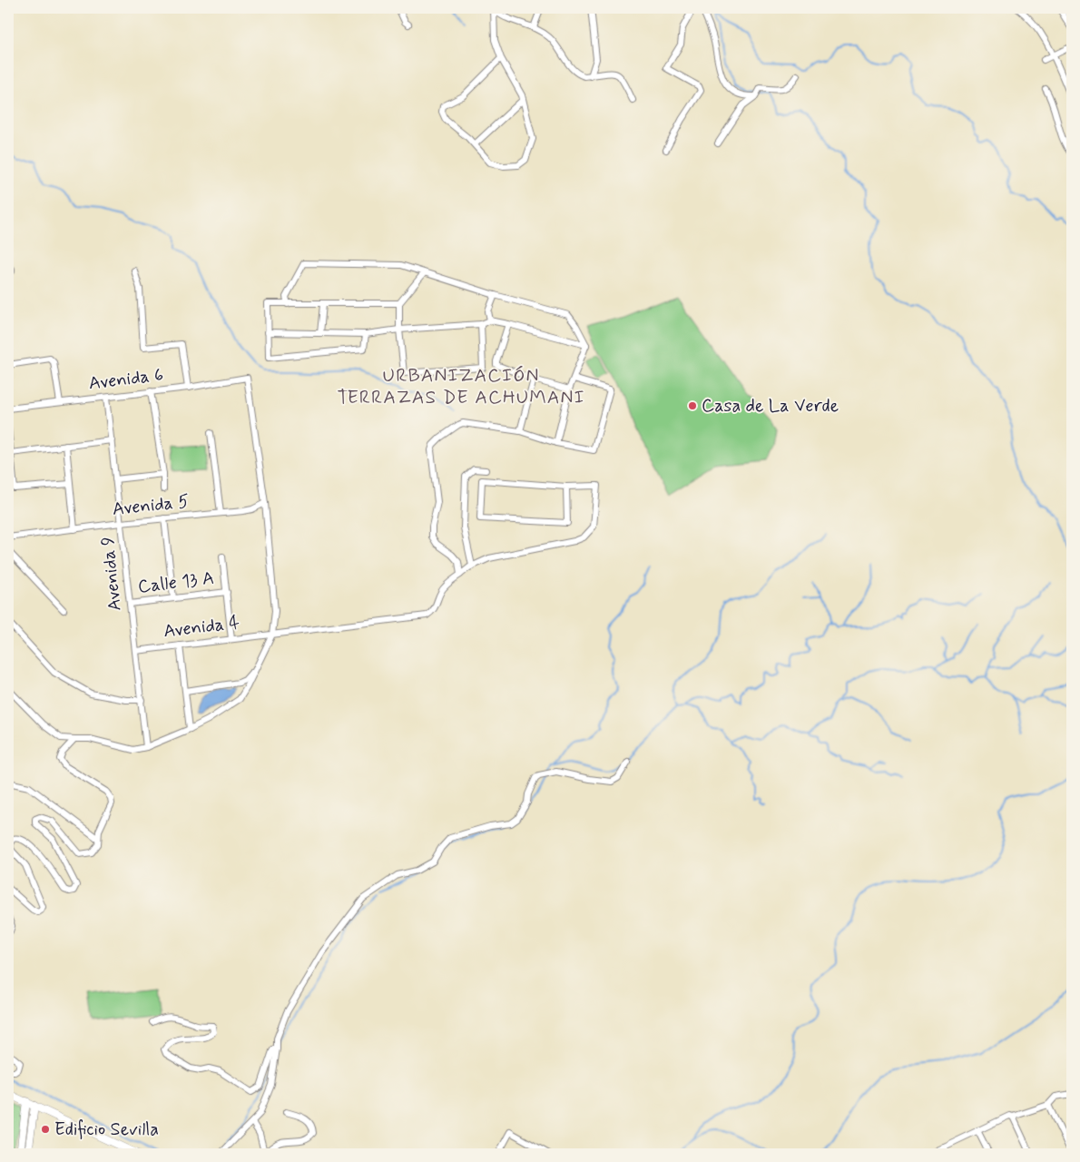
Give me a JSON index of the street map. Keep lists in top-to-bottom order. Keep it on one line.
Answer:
{"streets":{"street":["Avenida 6","Avenida 5","Avenida 9","Calle 13 A","Avenida 4"]},"crossings":[["Avenida 6","Avenida 5"],["Avenida 6","Avenida 9"],["Avenida 5","Avenida 9"],["Avenida 9","Calle 13 A"],["Avenida 9","Avenida 4"]],"districts":["URBANIZACIÓN TERRAZAS DE ACHUMANI"],"places":["Casa de La Verde","Edificio Sevilla"]}
